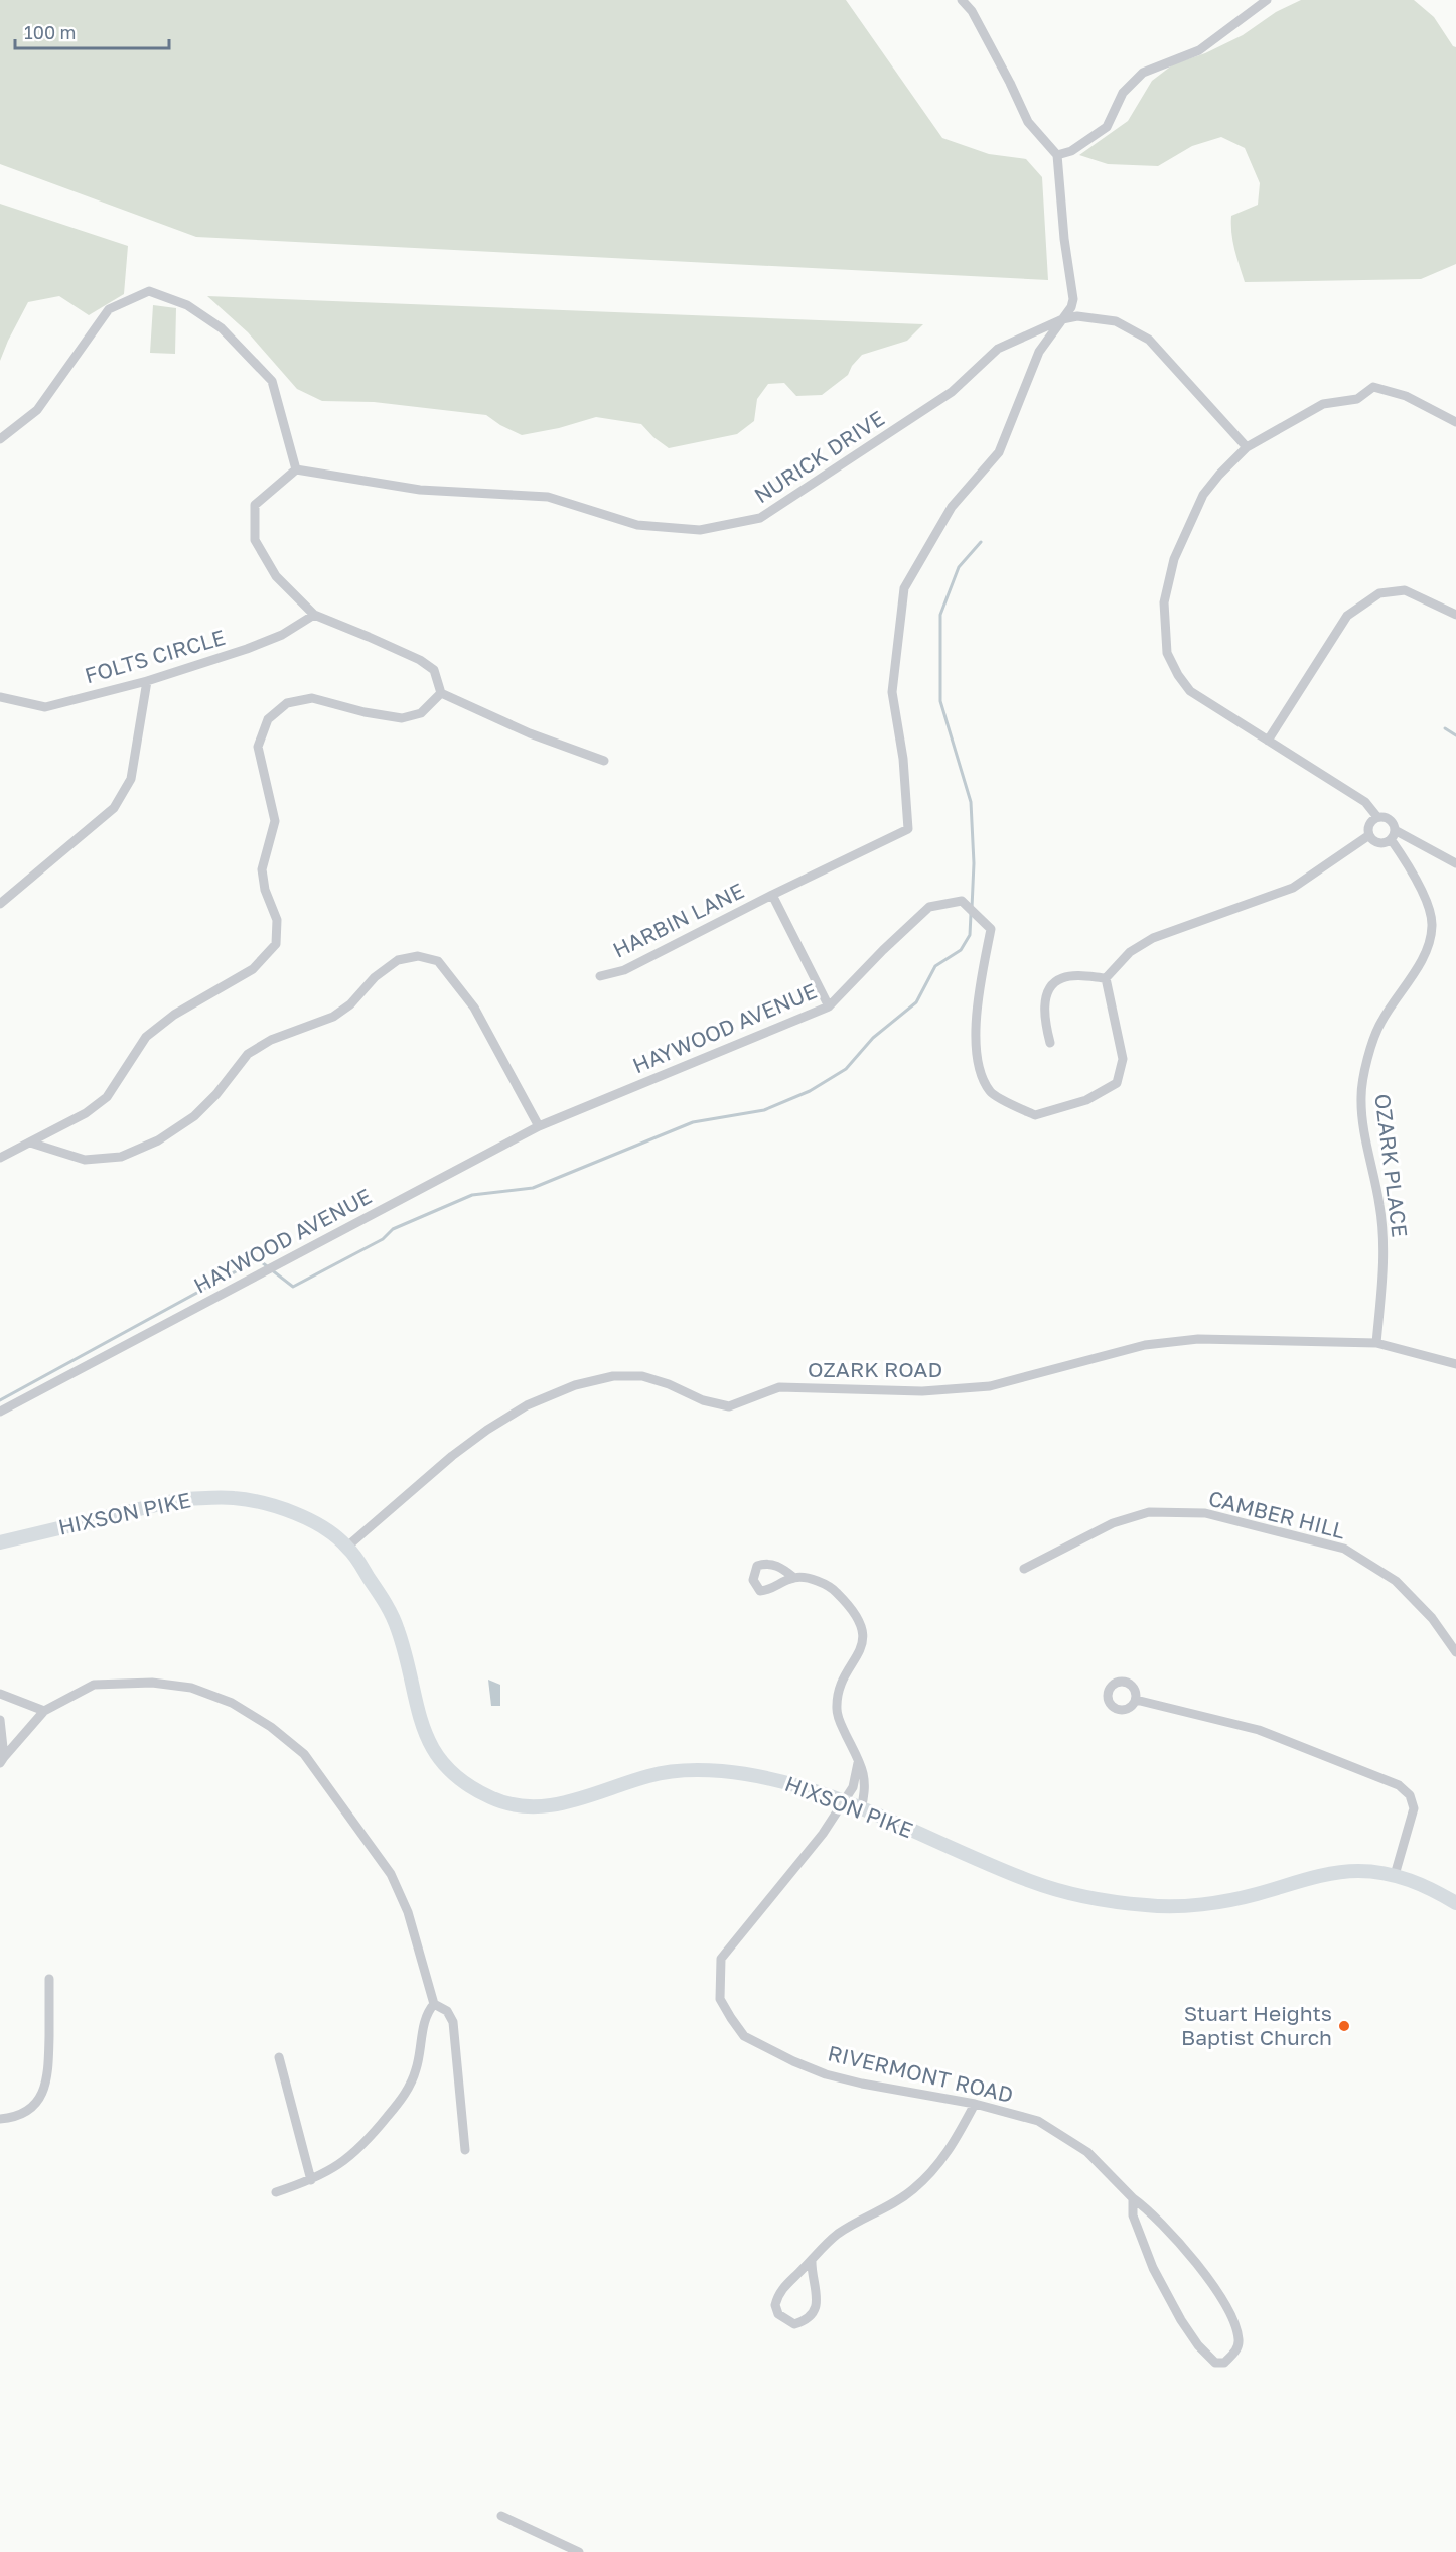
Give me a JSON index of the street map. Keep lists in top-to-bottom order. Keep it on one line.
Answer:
{"streets":{"main road":["HIXSON PIKE"],"street":["NURICK DRIVE","FOLTS CIRCLE","HARBIN LANE","HAYWOOD AVENUE","OZARK PLACE","OZARK ROAD","CAMBER HILL","RIVERMONT ROAD"]},"crossings":[["NURICK DRIVE","HARBIN LANE"],["OZARK PLACE","OZARK ROAD"],["OZARK ROAD","HIXSON PIKE"],["HIXSON PIKE","RIVERMONT ROAD"]],"places":["Stuart Heights Baptist Church"],"scale_bar":"100 m"}
